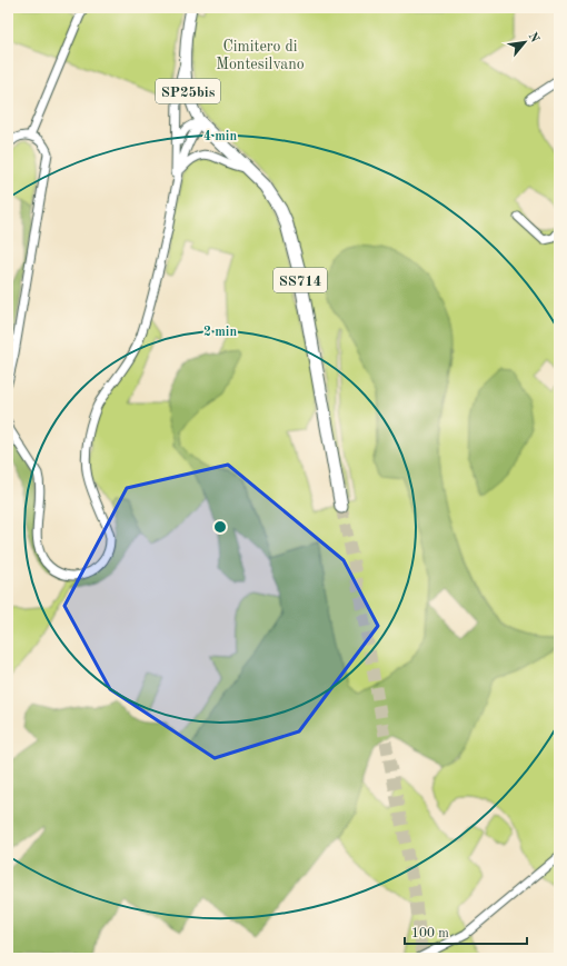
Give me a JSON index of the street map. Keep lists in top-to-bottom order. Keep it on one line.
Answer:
{"streets":{"highway":["SS714"],"main road":["SP25bis"]},"crossings":[["SP25bis","SS714"]],"parks":["Cimitero di Montesilvano"],"scale_bar":"100 m","north":"top right","rings":["4 min","2 min"]}
